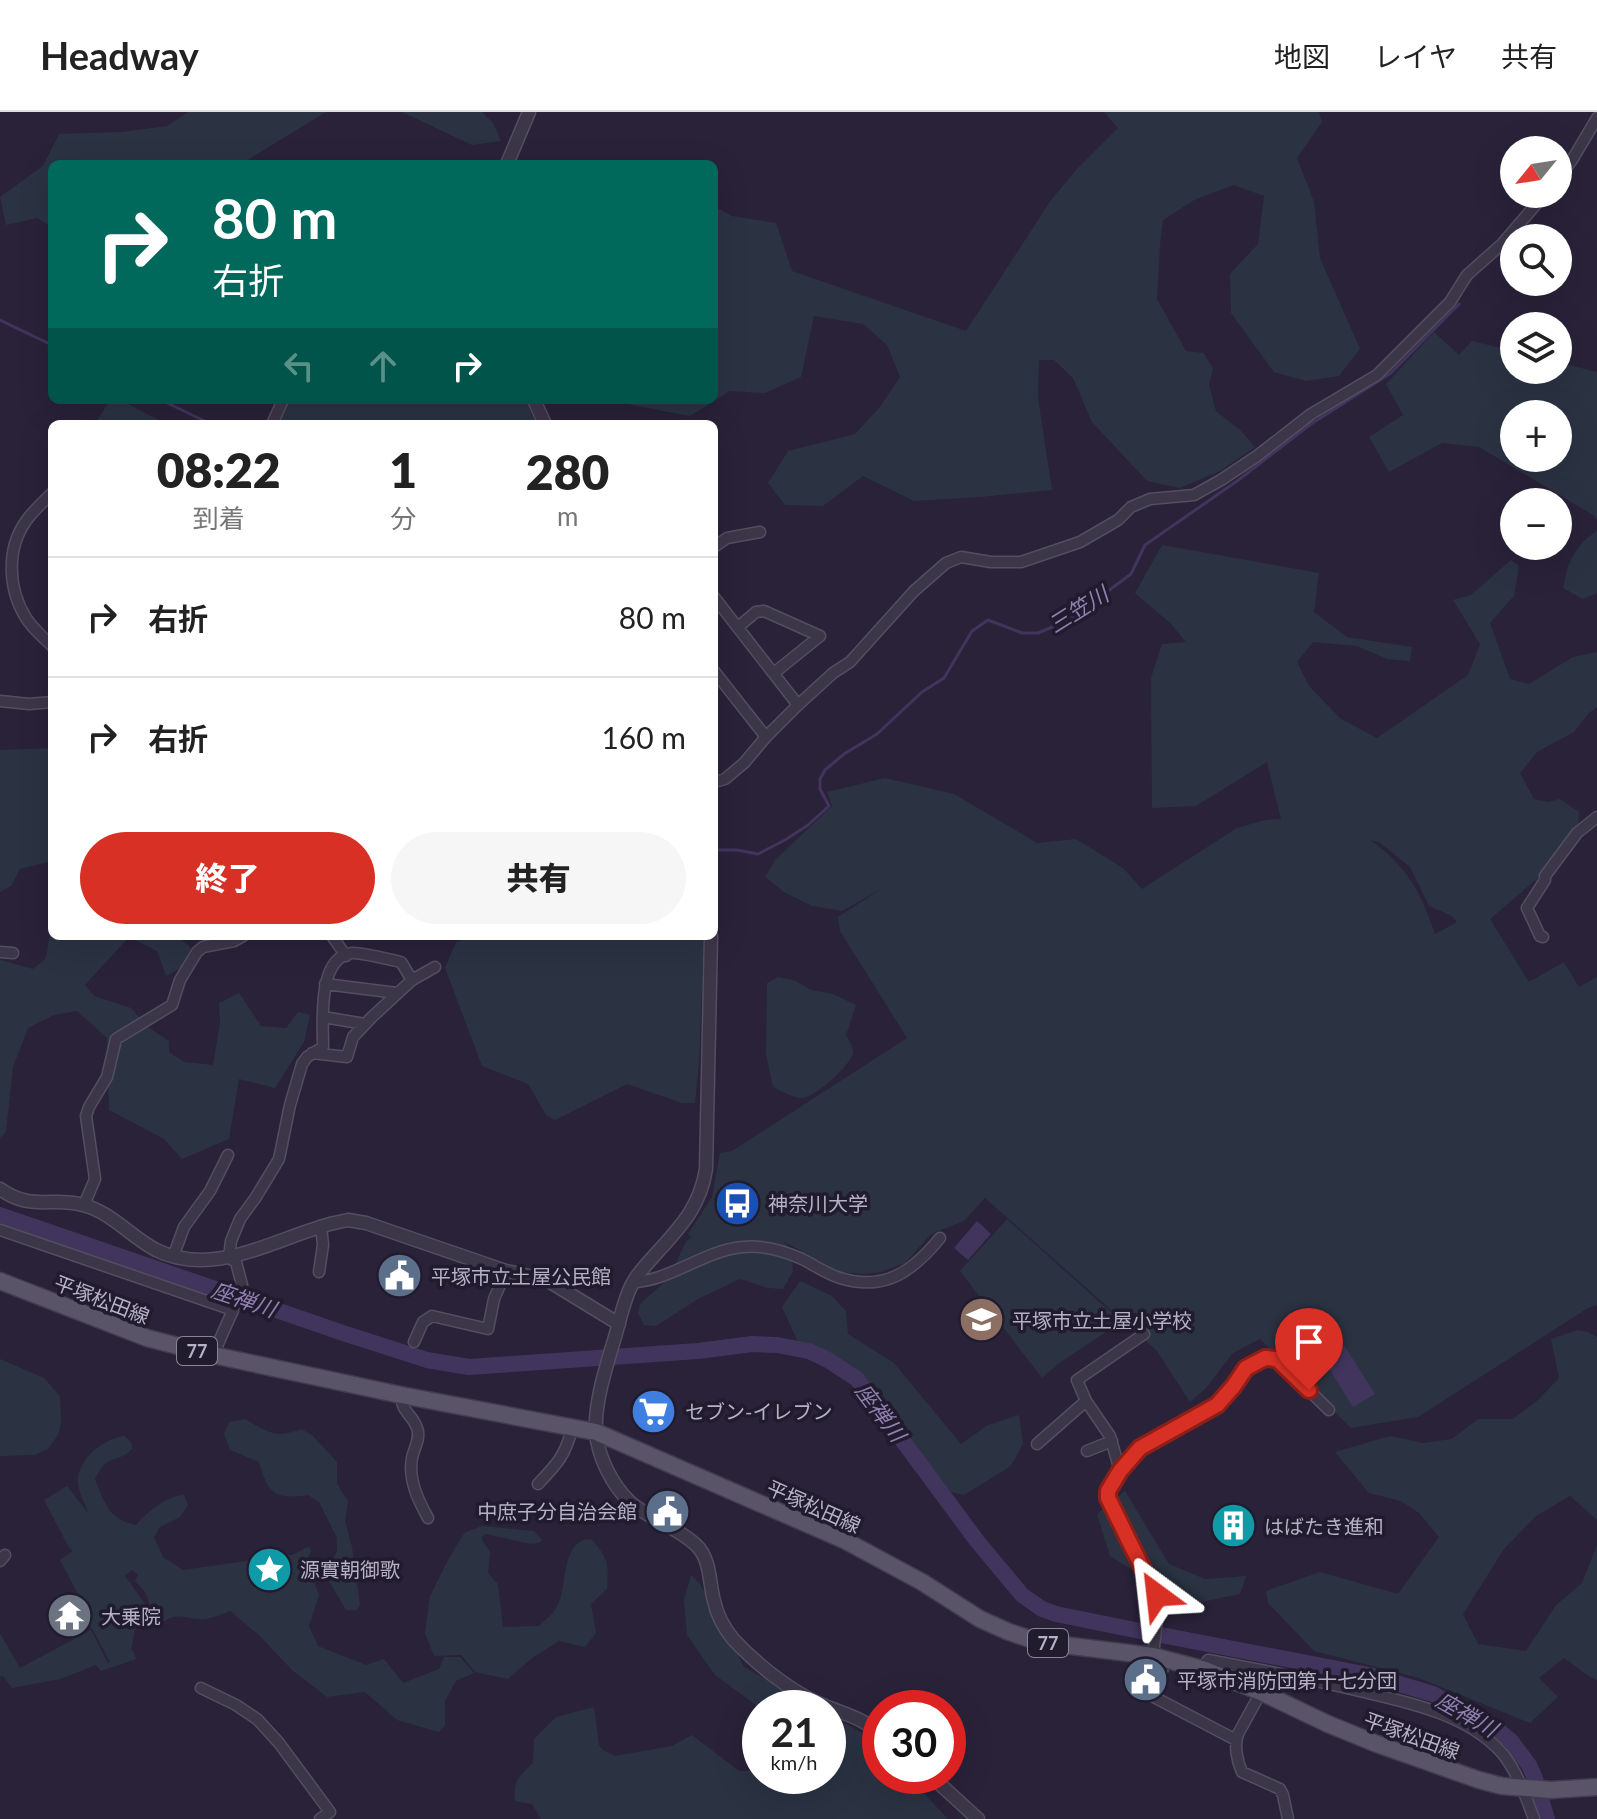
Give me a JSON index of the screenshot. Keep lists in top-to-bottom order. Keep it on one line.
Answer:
{"streets":{"main road":["平塚松田線","77"]},"water":["三笠川","座禅川"],"places":{"bus stop":["神奈川大学"],"public building":["平塚市立土屋公民館","中庶子分自治会館","平塚市消防団第十七分団"],"school or university":["平塚市立土屋小学校"],"supermarket":["セブン-イレブン"],"building":["はばたき進和"],"place":["源實朝御歌"],"temple":["大乗院"]},"north":"bottom left","page":{"header":"Headway","nav":["地図","レイヤ","共有"],"map_buttons":["+","−"],"turn":["80 m","右折"],"eta":["08:22","到着","1","分","280","m"],"list":[{"name":"右折","value":"80 m"},{"name":"右折","value":"160 m"}],"buttons":["終了","共有"],"speed":"21 km/h","limit":"30"}}
